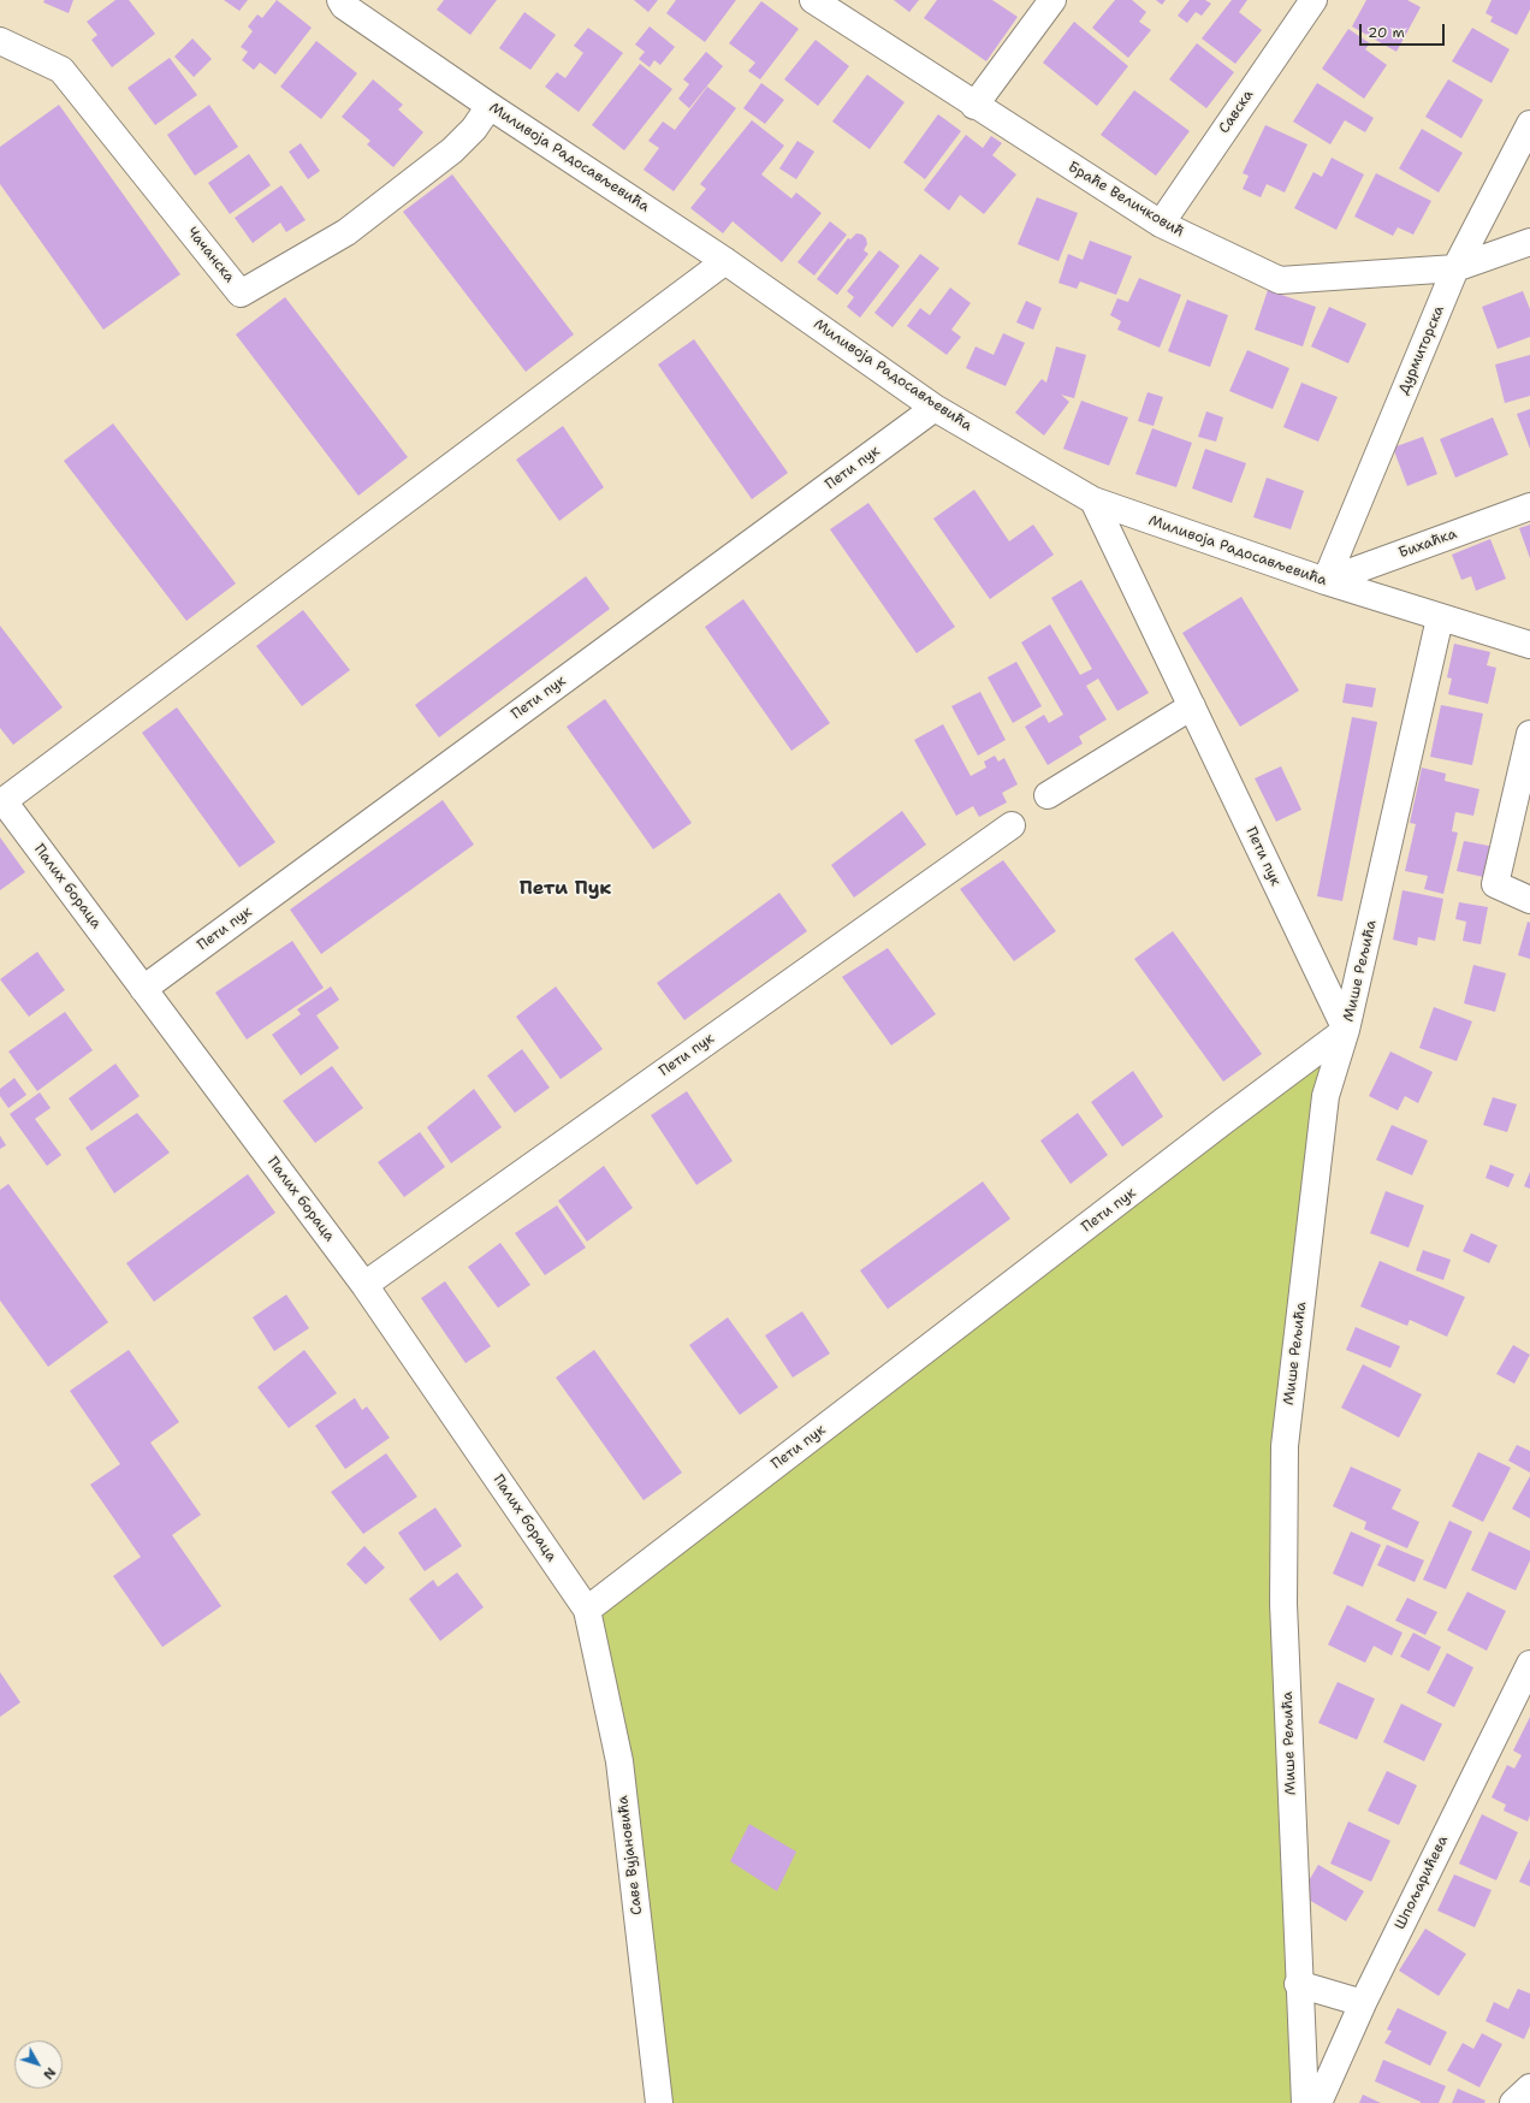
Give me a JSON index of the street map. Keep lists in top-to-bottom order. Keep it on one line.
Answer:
{"streets":{"street":["Савска","Миливоја Радосављевића","Браће Величковић","Чачанска","Дурмиторска","Пети пук","Бихаћка","Палих бораца","Мише Рељића","Саве Вујановића","Шпољарићева"]},"crossings":[["Савска","Браће Величковић"],["Миливоја Радосављевића","Чачанска"],["Миливоја Радосављевића","Дурмиторска"],["Миливоја Радосављевића","Пети пук"],["Миливоја Радосављевића","Бихаћка"],["Миливоја Радосављевића","Мише Рељића"],["Браће Величковић","Дурмиторска"],["Дурмиторска","Бихаћка"],["Пети пук","Палих бораца"],["Пети пук","Мише Рељића"],["Пети пук","Саве Вујановића"],["Палих бораца","Саве Вујановића"]],"districts":["Пети Пук"],"scale_bar":"20 m","north":"bottom right"}
